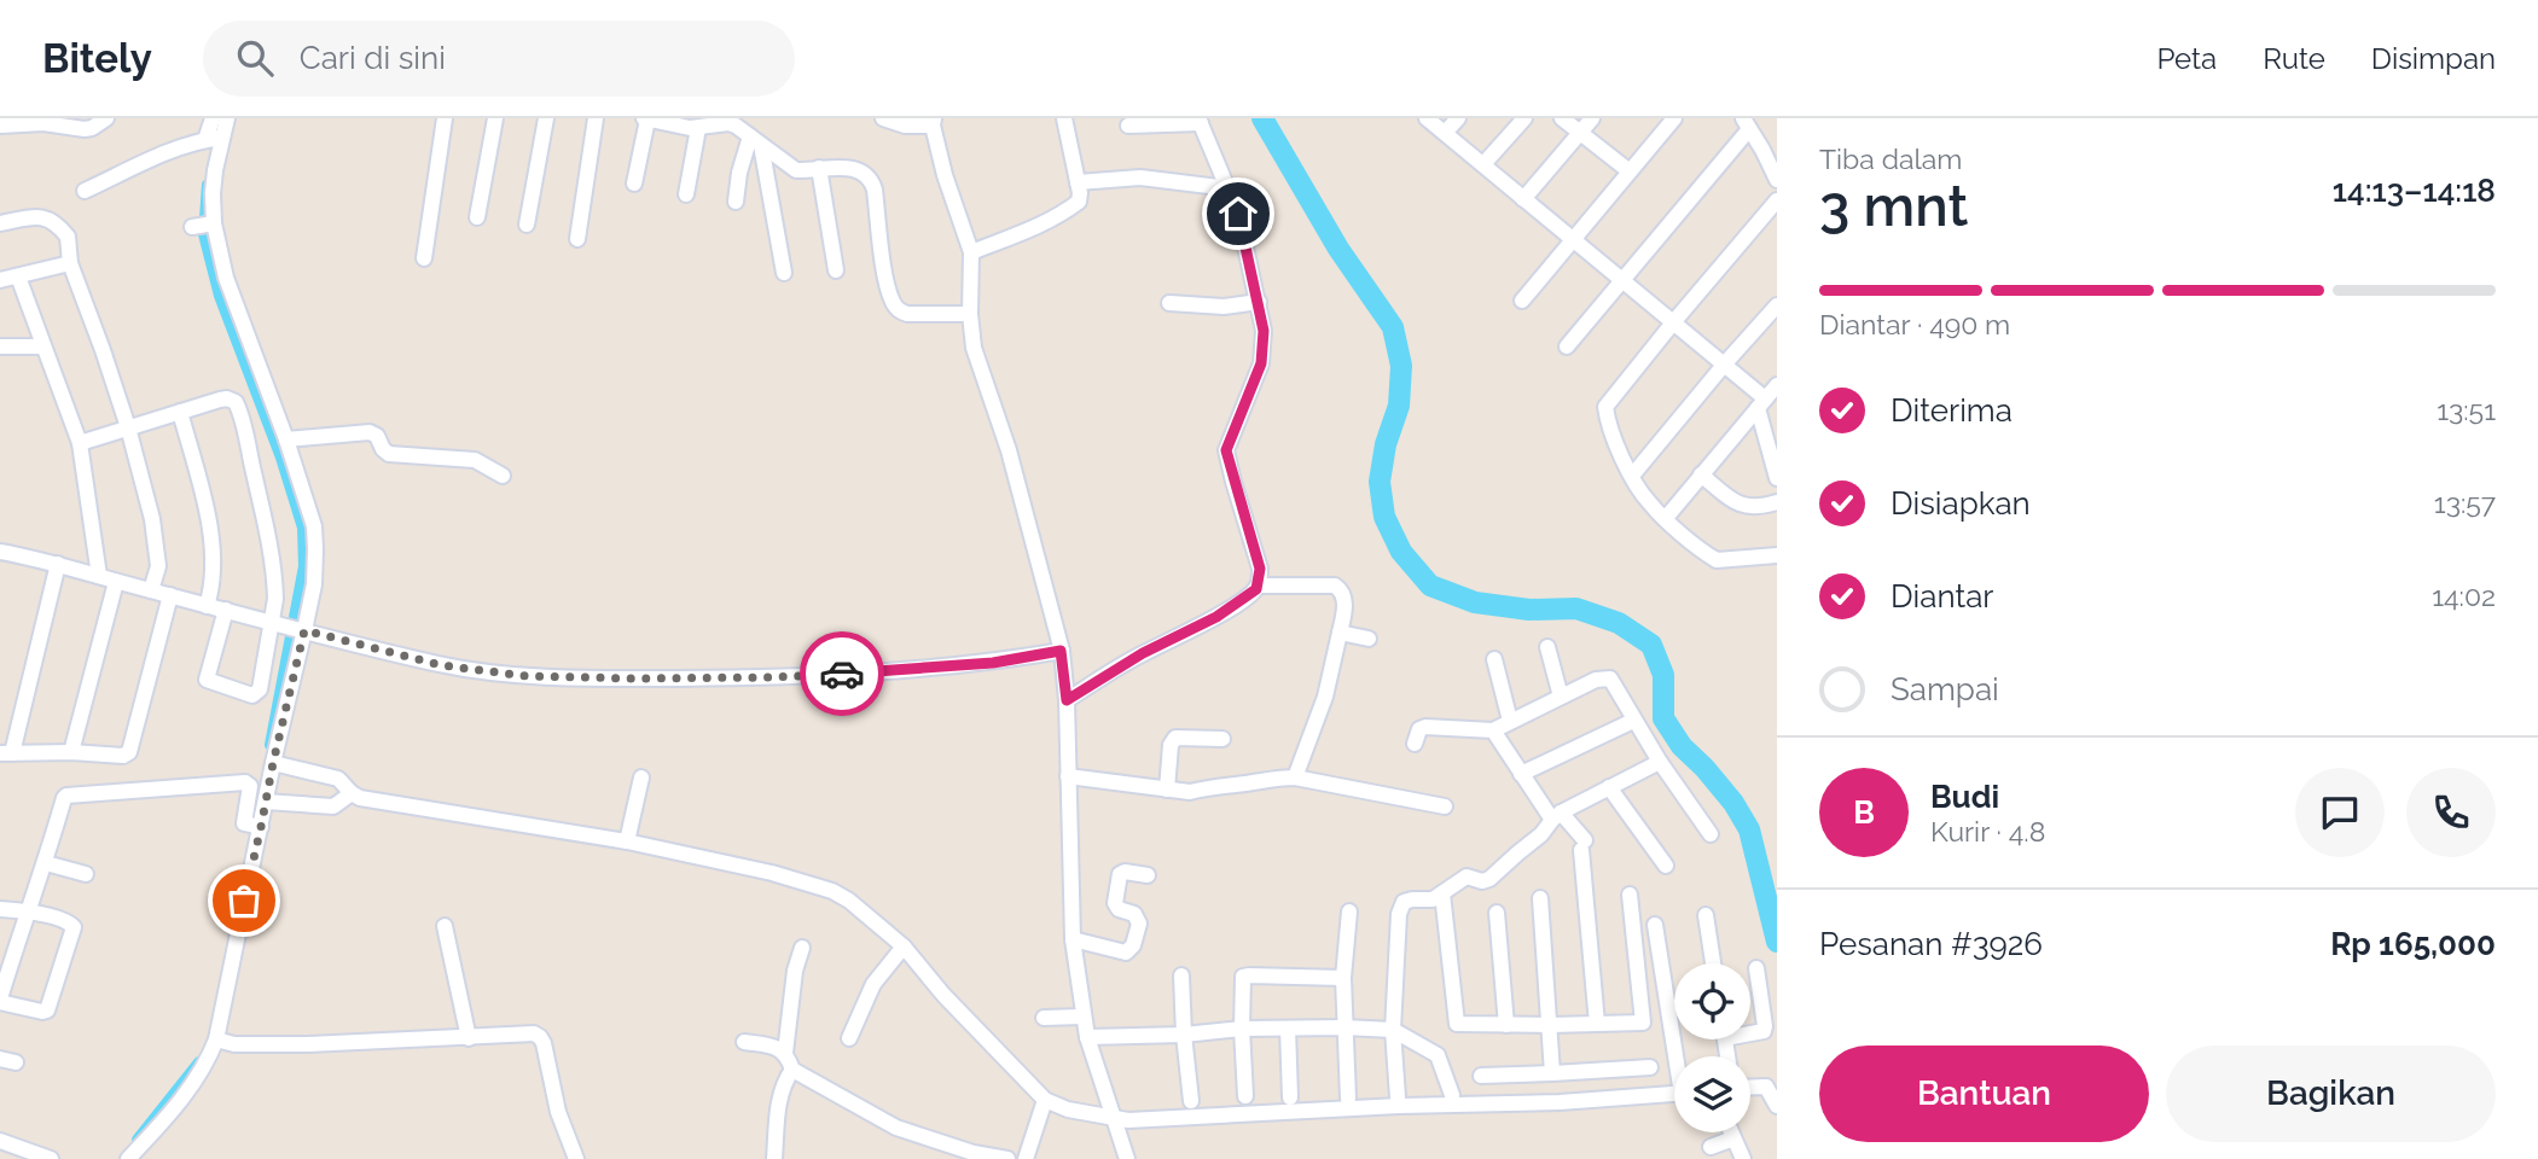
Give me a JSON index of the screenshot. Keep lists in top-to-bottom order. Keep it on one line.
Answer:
{"page":{"header":"Bitely","search":"Cari di sini","nav":["Peta","Rute","Disimpan"],"heading":["3 mnt","Tiba dalam","14:13–14:18"],"panel":["Budi","Kurir · 4.8","Pesanan #3926","Rp 165,000"],"bar":"Diantar · 490 m","list":[["Diterima","13:51"],["Disiapkan","13:57"],["Diantar","14:02"],"Sampai"],"round":"B","buttons":["Bantuan","Bagikan"]}}
